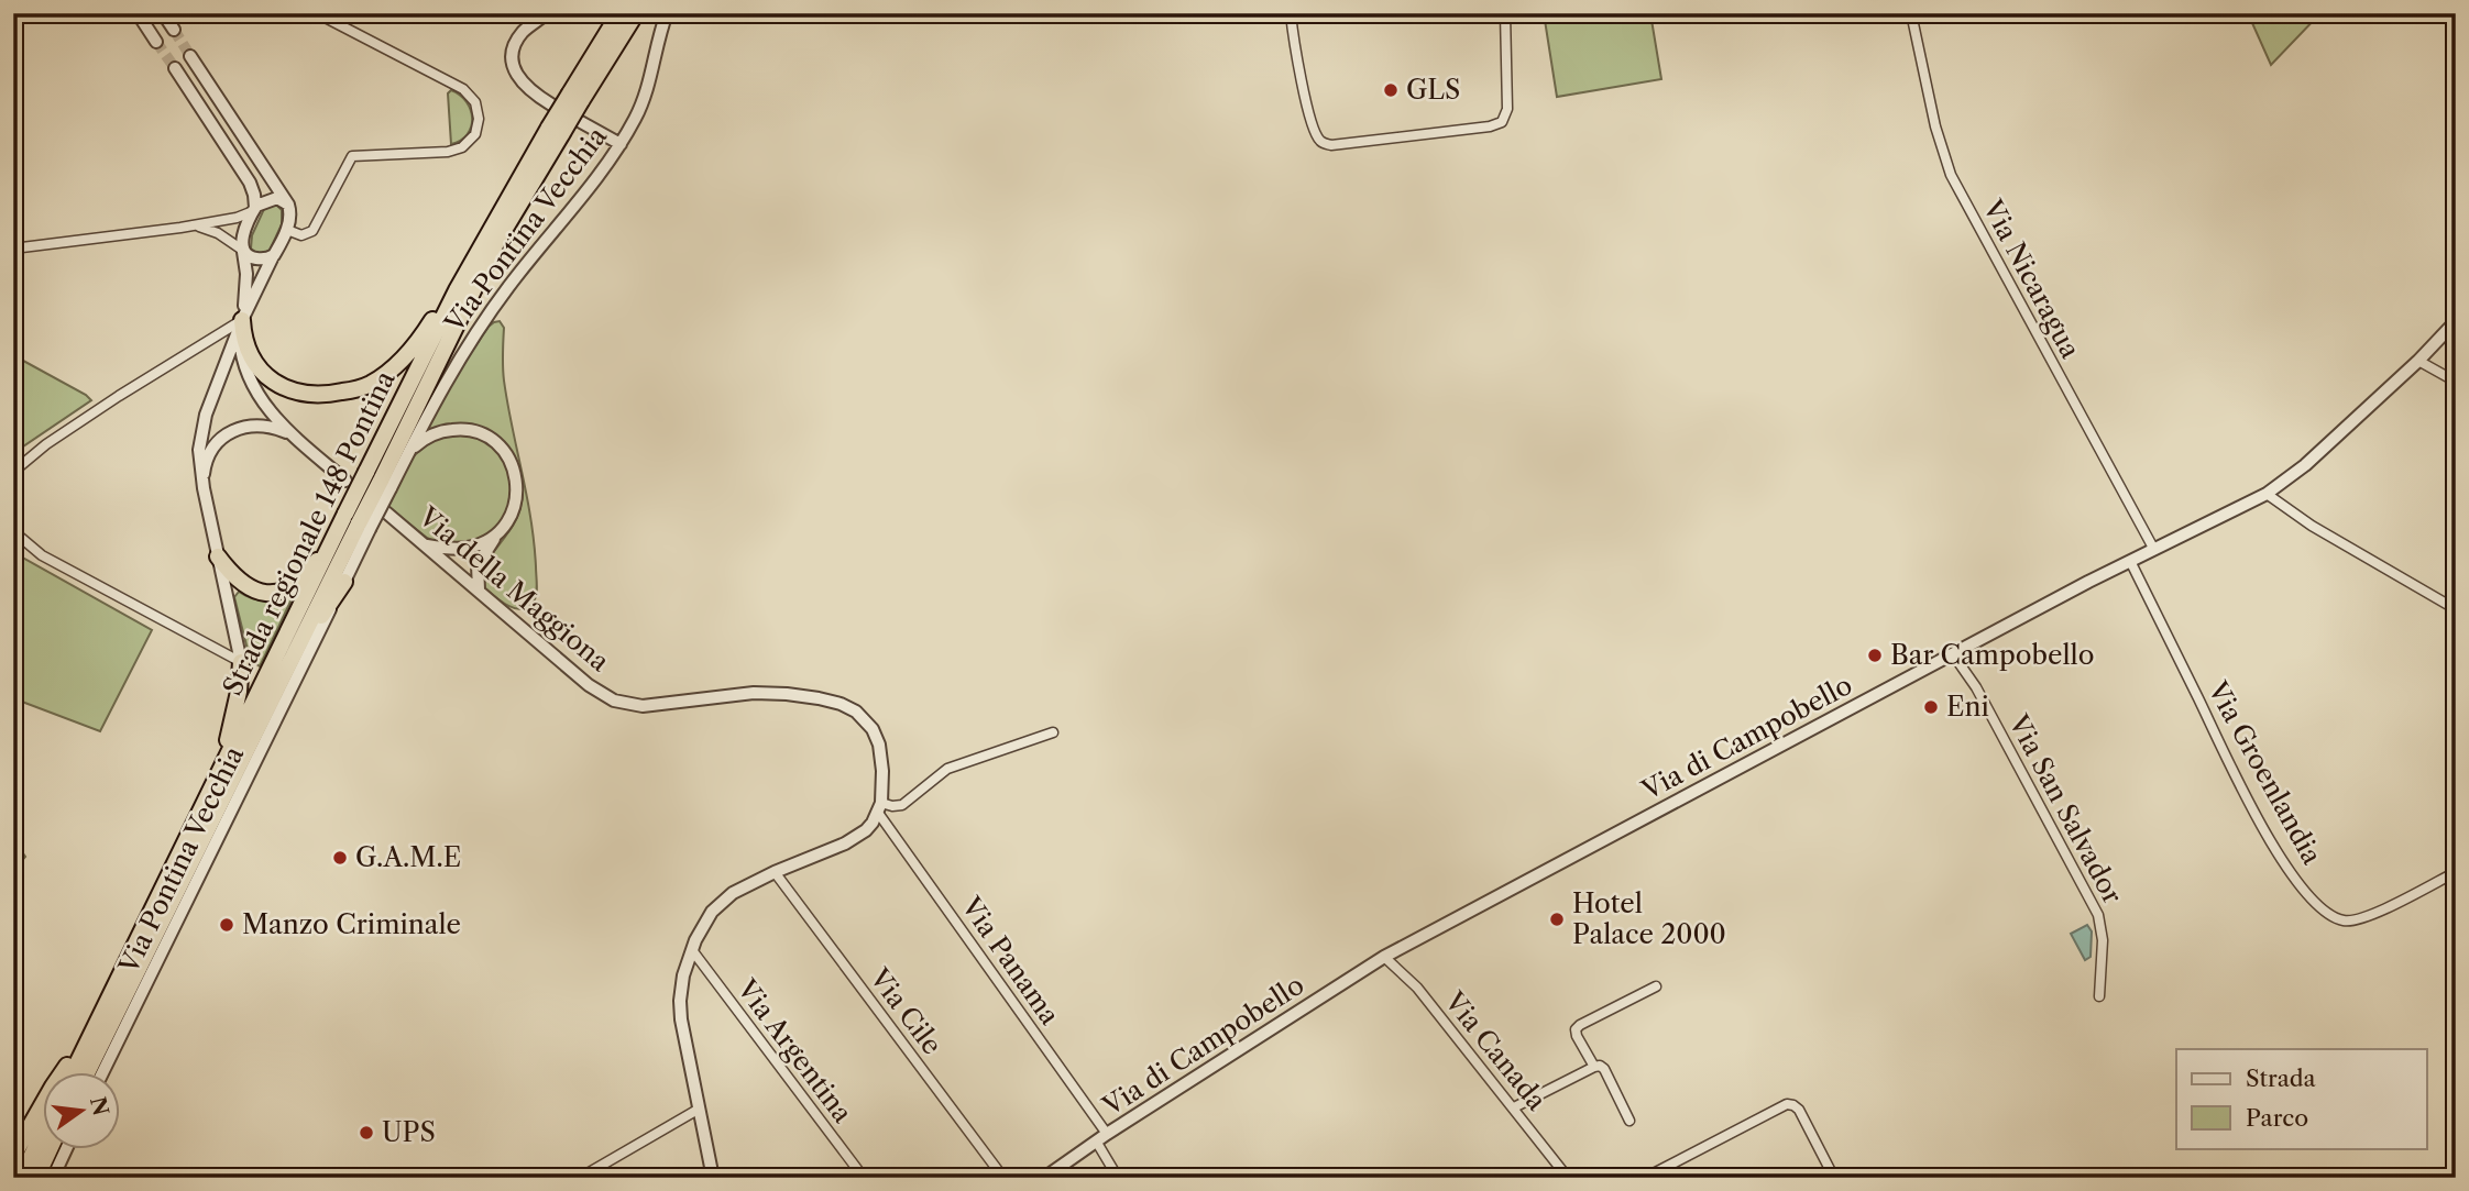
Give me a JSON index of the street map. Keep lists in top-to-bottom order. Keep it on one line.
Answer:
{"streets":{"highway":["Strada regionale 148 Pontina"],"street":["Via Pontina Vecchia","Via Nicaragua","Via della Maggiona","Via di Campobello","Via Groenlandia","Via San Salvador","Via Panama","Via Cile","Via Argentina","Via Canada"]},"crossings":[["Via Pontina Vecchia","Strada regionale 148 Pontina"],["Via Nicaragua","Via di Campobello"],["Via della Maggiona","Via Panama"],["Via di Campobello","Via Groenlandia"],["Via di Campobello","Via San Salvador"],["Via di Campobello","Via Panama"],["Via di Campobello","Via Canada"]],"places":["GLS","Bar Campobello","Eni","G.A.M.E","Hotel Palace 2000","Manzo Criminale","UPS"],"legend":["Strada","Parco"],"north":"right"}
